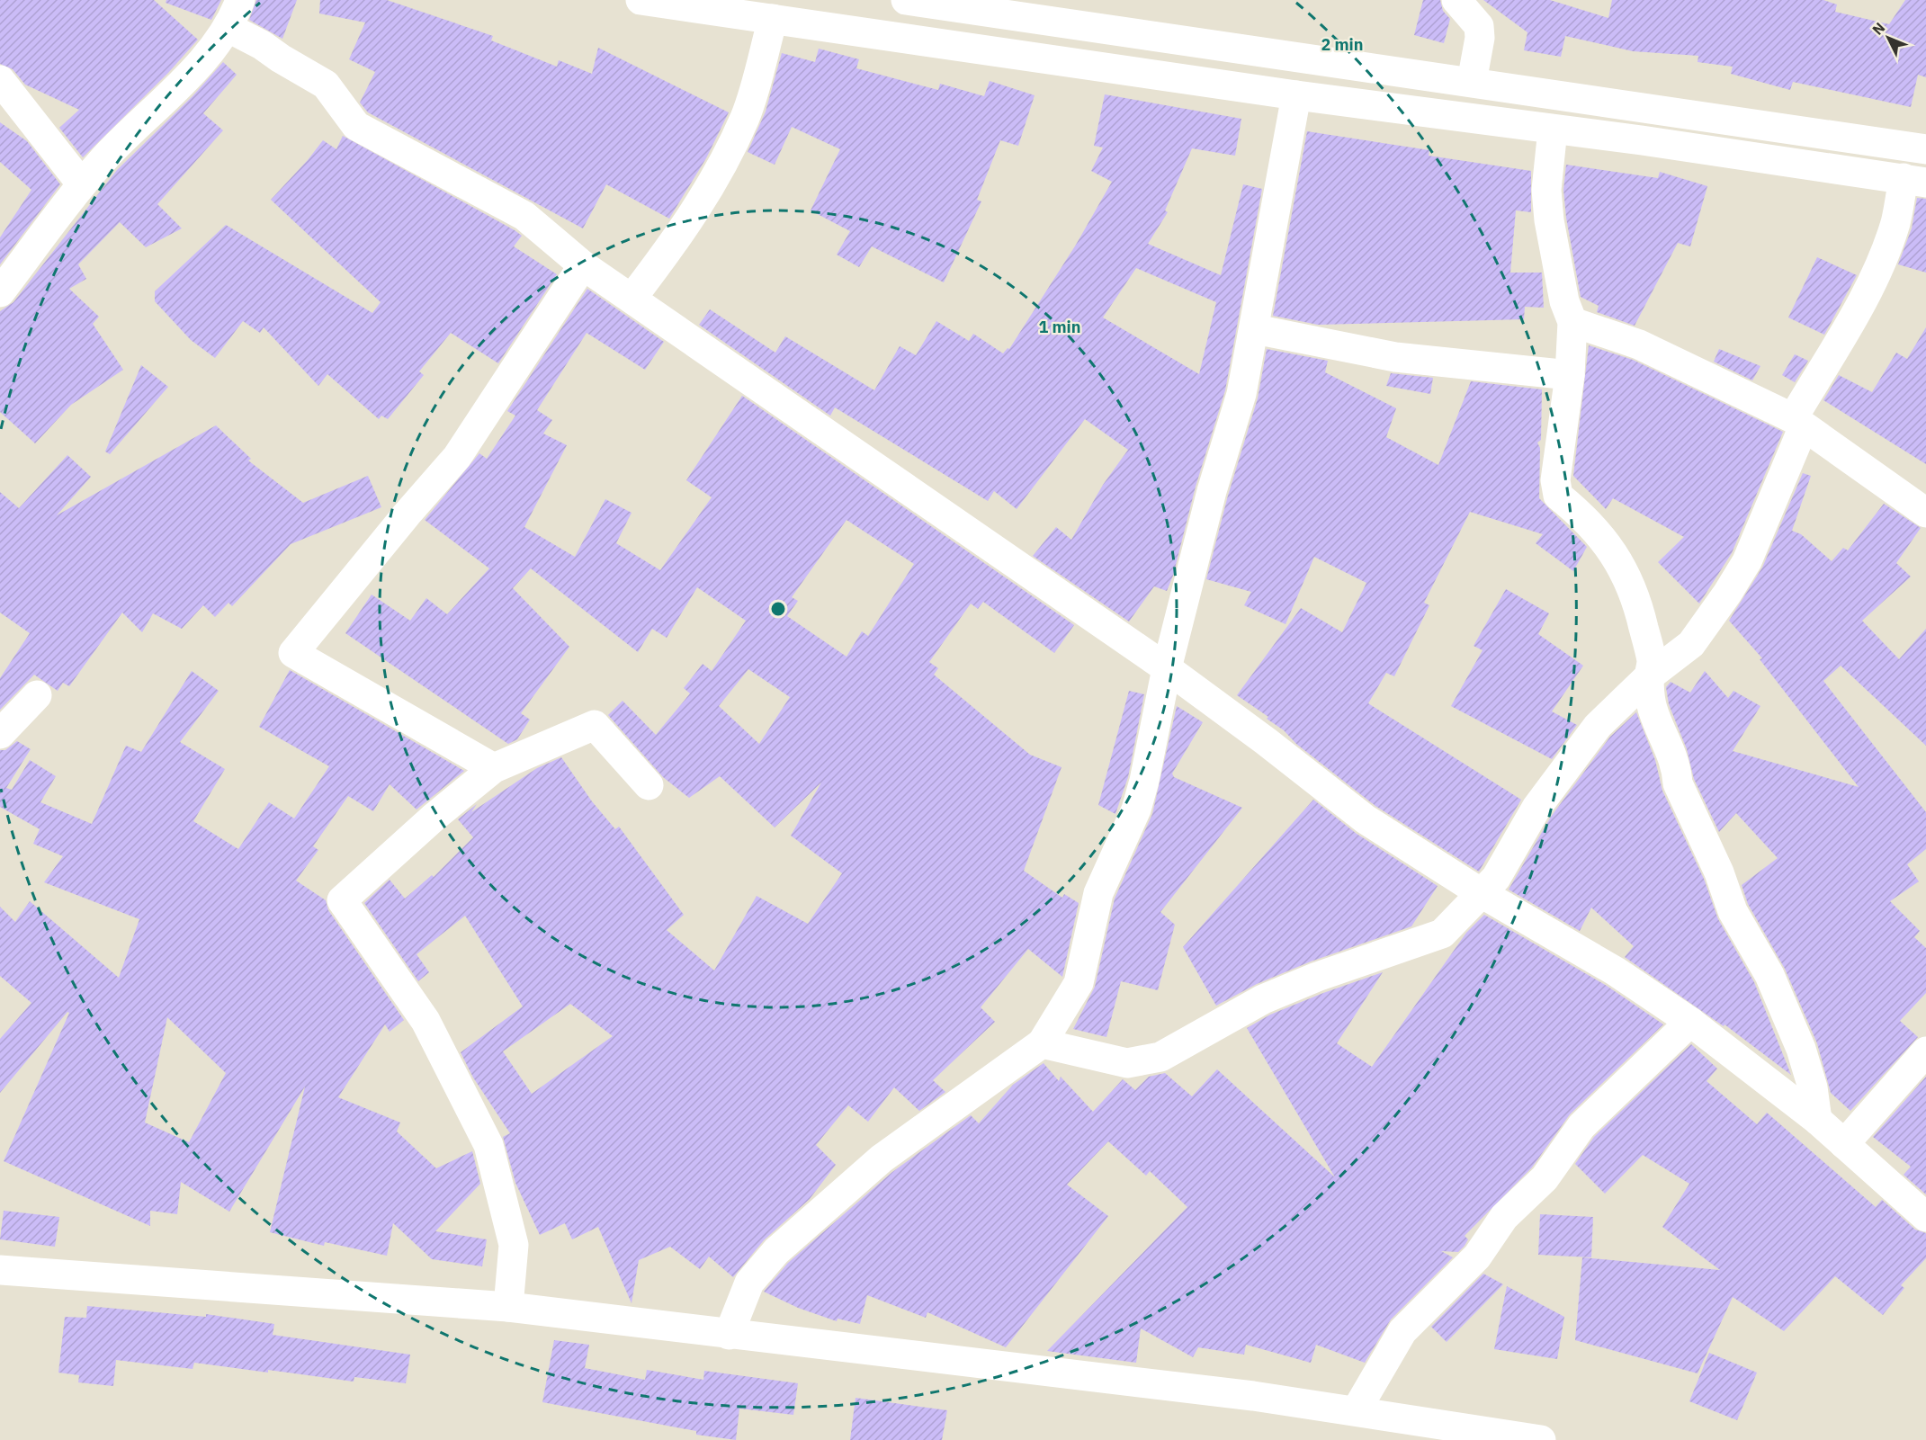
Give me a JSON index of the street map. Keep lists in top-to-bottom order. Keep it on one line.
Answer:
{"north":"top left","rings":["2 min","1 min"]}
